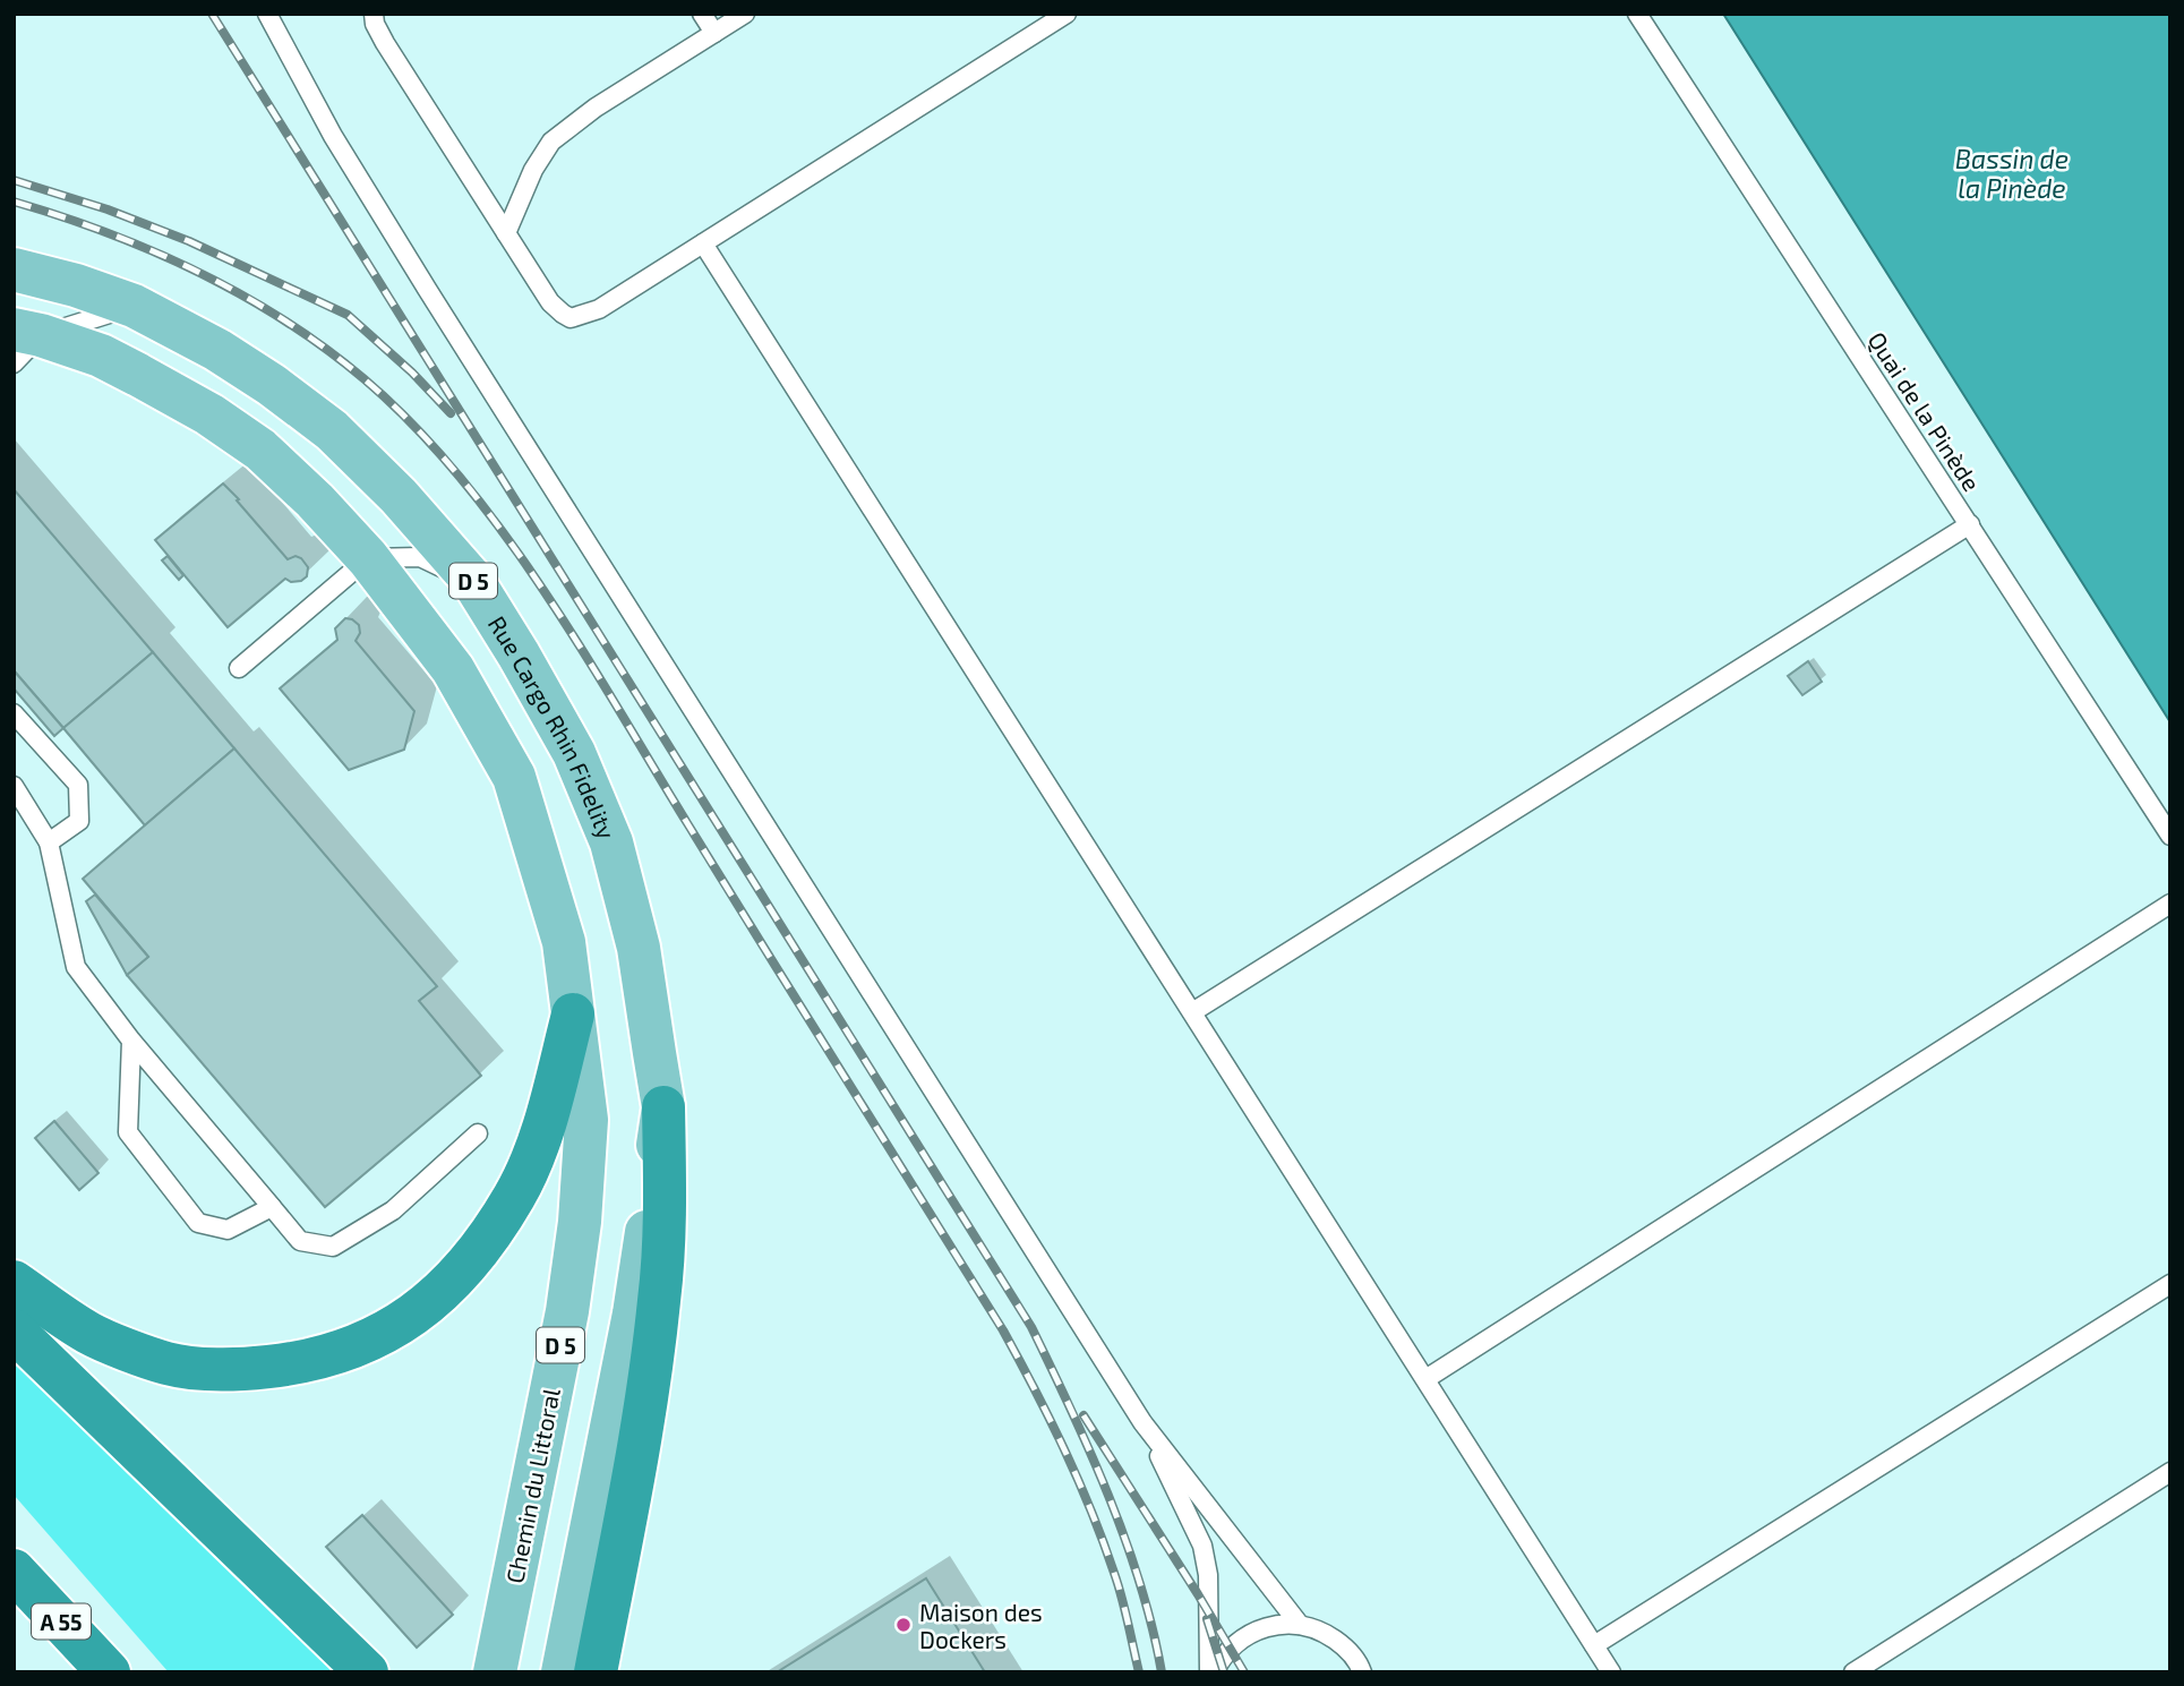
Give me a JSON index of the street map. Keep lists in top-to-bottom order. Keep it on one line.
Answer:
{"streets":{"highway":["A 55"],"main road":["D 5","Rue Cargo Rhin Fidelity","Chemin du Littoral"],"lane":["Quai de la Pinède"]},"crossings":[["D 5","Rue Cargo Rhin Fidelity"],["D 5","Chemin du Littoral"]],"water":["Bassin de la Pinède"],"places":["Maison des Dockers"]}
